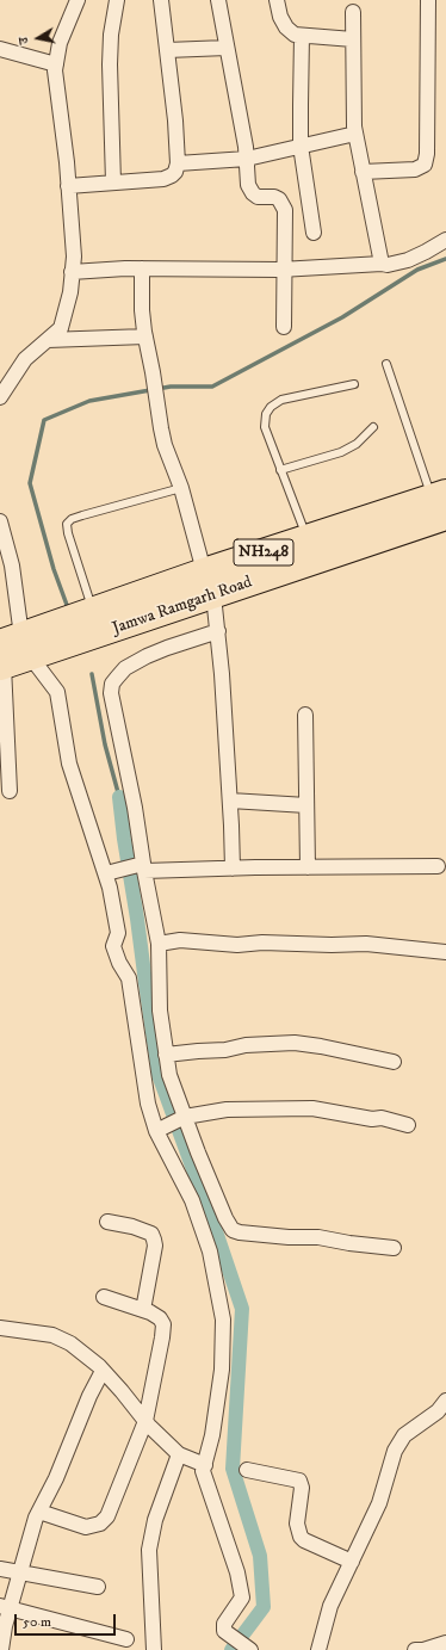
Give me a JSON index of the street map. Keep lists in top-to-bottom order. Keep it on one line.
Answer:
{"streets":{"highway":["NH248","Jamwa Ramgarh Road"]},"scale_bar":"50 m","north":"left"}
